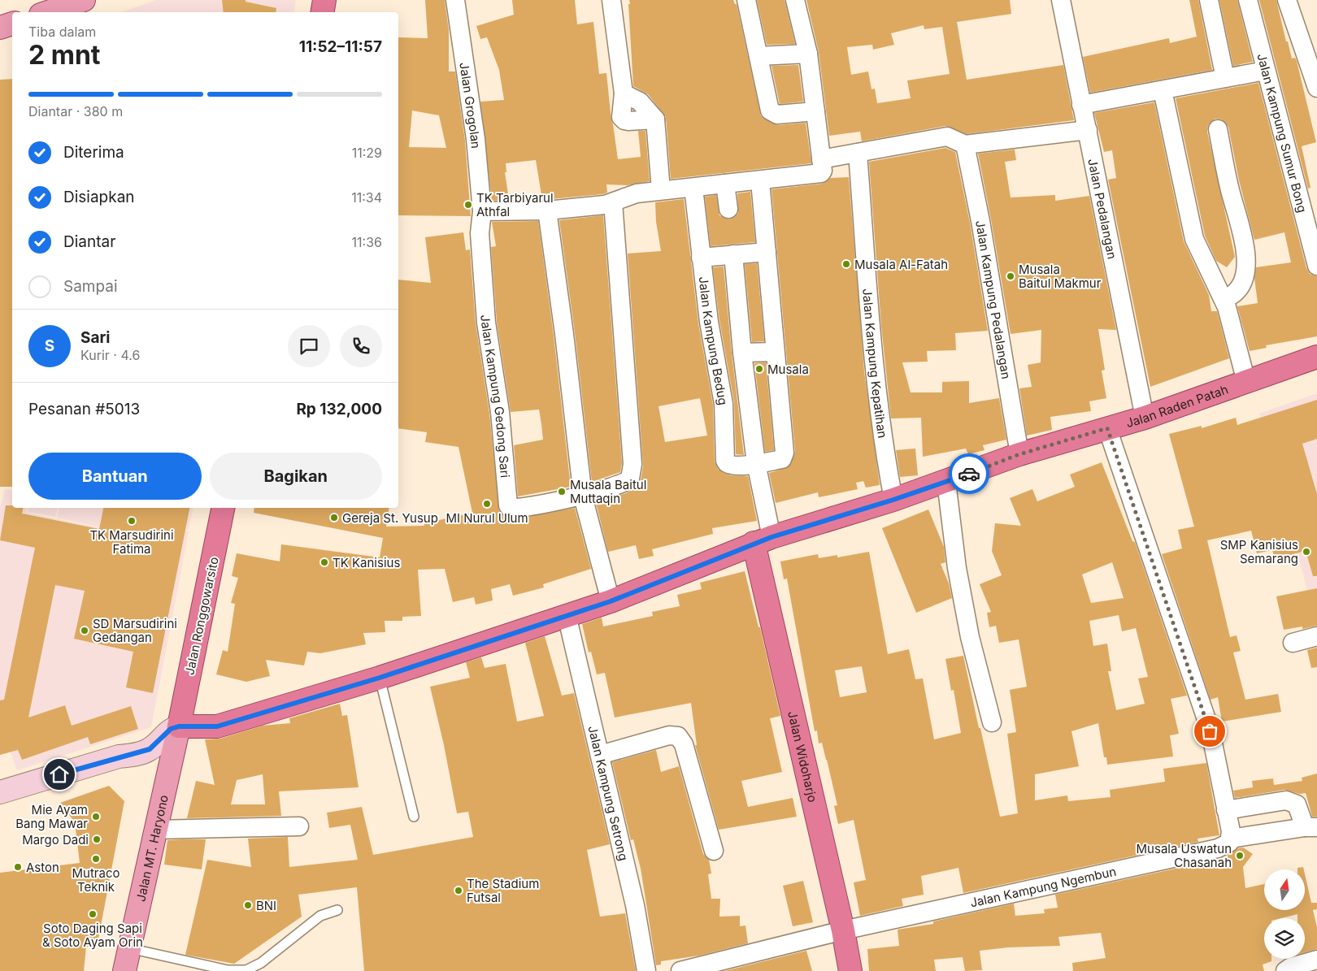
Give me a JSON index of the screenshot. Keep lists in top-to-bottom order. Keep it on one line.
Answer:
{"streets":{"highway":["Jalan Raden Patah","Jalan Ronggowarsito","Jalan Widoharjo"],"main road":["Jalan MT. Haryono"],"street":["Jalan Grogolan","Jalan Kampung Sumur Bong","Jalan Pedalangan","Jalan Kampung Pedalangan","Jalan Kampung Bedug","Jalan Kampung Kepatihan","Jalan Kampung Gedong Sari","Jalan Kampung Setrong","Jalan Kampung Ngembun"]},"crossings":[["Jalan Grogolan","Jalan Kampung Gedong Sari"],["Jalan Pedalangan","Jalan Raden Patah"],["Jalan Kampung Pedalangan","Jalan Raden Patah"],["Jalan Kampung Bedug","Jalan Raden Patah"],["Jalan Kampung Bedug","Jalan Widoharjo"],["Jalan Kampung Kepatihan","Jalan Raden Patah"],["Jalan Raden Patah","Jalan Ronggowarsito"],["Jalan Raden Patah","Jalan Widoharjo"],["Jalan Raden Patah","Jalan Kampung Setrong"],["Jalan Raden Patah","Jalan MT. Haryono"],["Jalan Ronggowarsito","Jalan MT. Haryono"],["Jalan Widoharjo","Jalan Kampung Ngembun"]],"places":["TK Tarbiyarul Athfal","Musala Al-Fatah","Musala Baitul Makmur","Musala","Musala Baitul Muttaqin","MI Nurul Ulum","Gereja St. Yusup","TK Marsudirini Fatima","SMP Kanisius Semarang","TK Kanisius","SD Marsudirini Gedangan","Mie Ayam Bang Mawar","Margo Dadi","Musala Uswatun Chasanah","Mutraco Teknik","Aston","The Stadium Futsal","BNI","Soto Daging Sapi & Soto Ayam Orin"],"north":"top","page":{"heading":["2 mnt","Tiba dalam","11:52–11:57"],"panel":["Sari","Kurir · 4.6","Pesanan #5013","Rp 132,000"],"bar":"Diantar · 380 m","list":[["Diterima","11:29"],["Disiapkan","11:34"],["Diantar","11:36"],"Sampai"],"round":"S","buttons":["Bantuan","Bagikan"]}}
